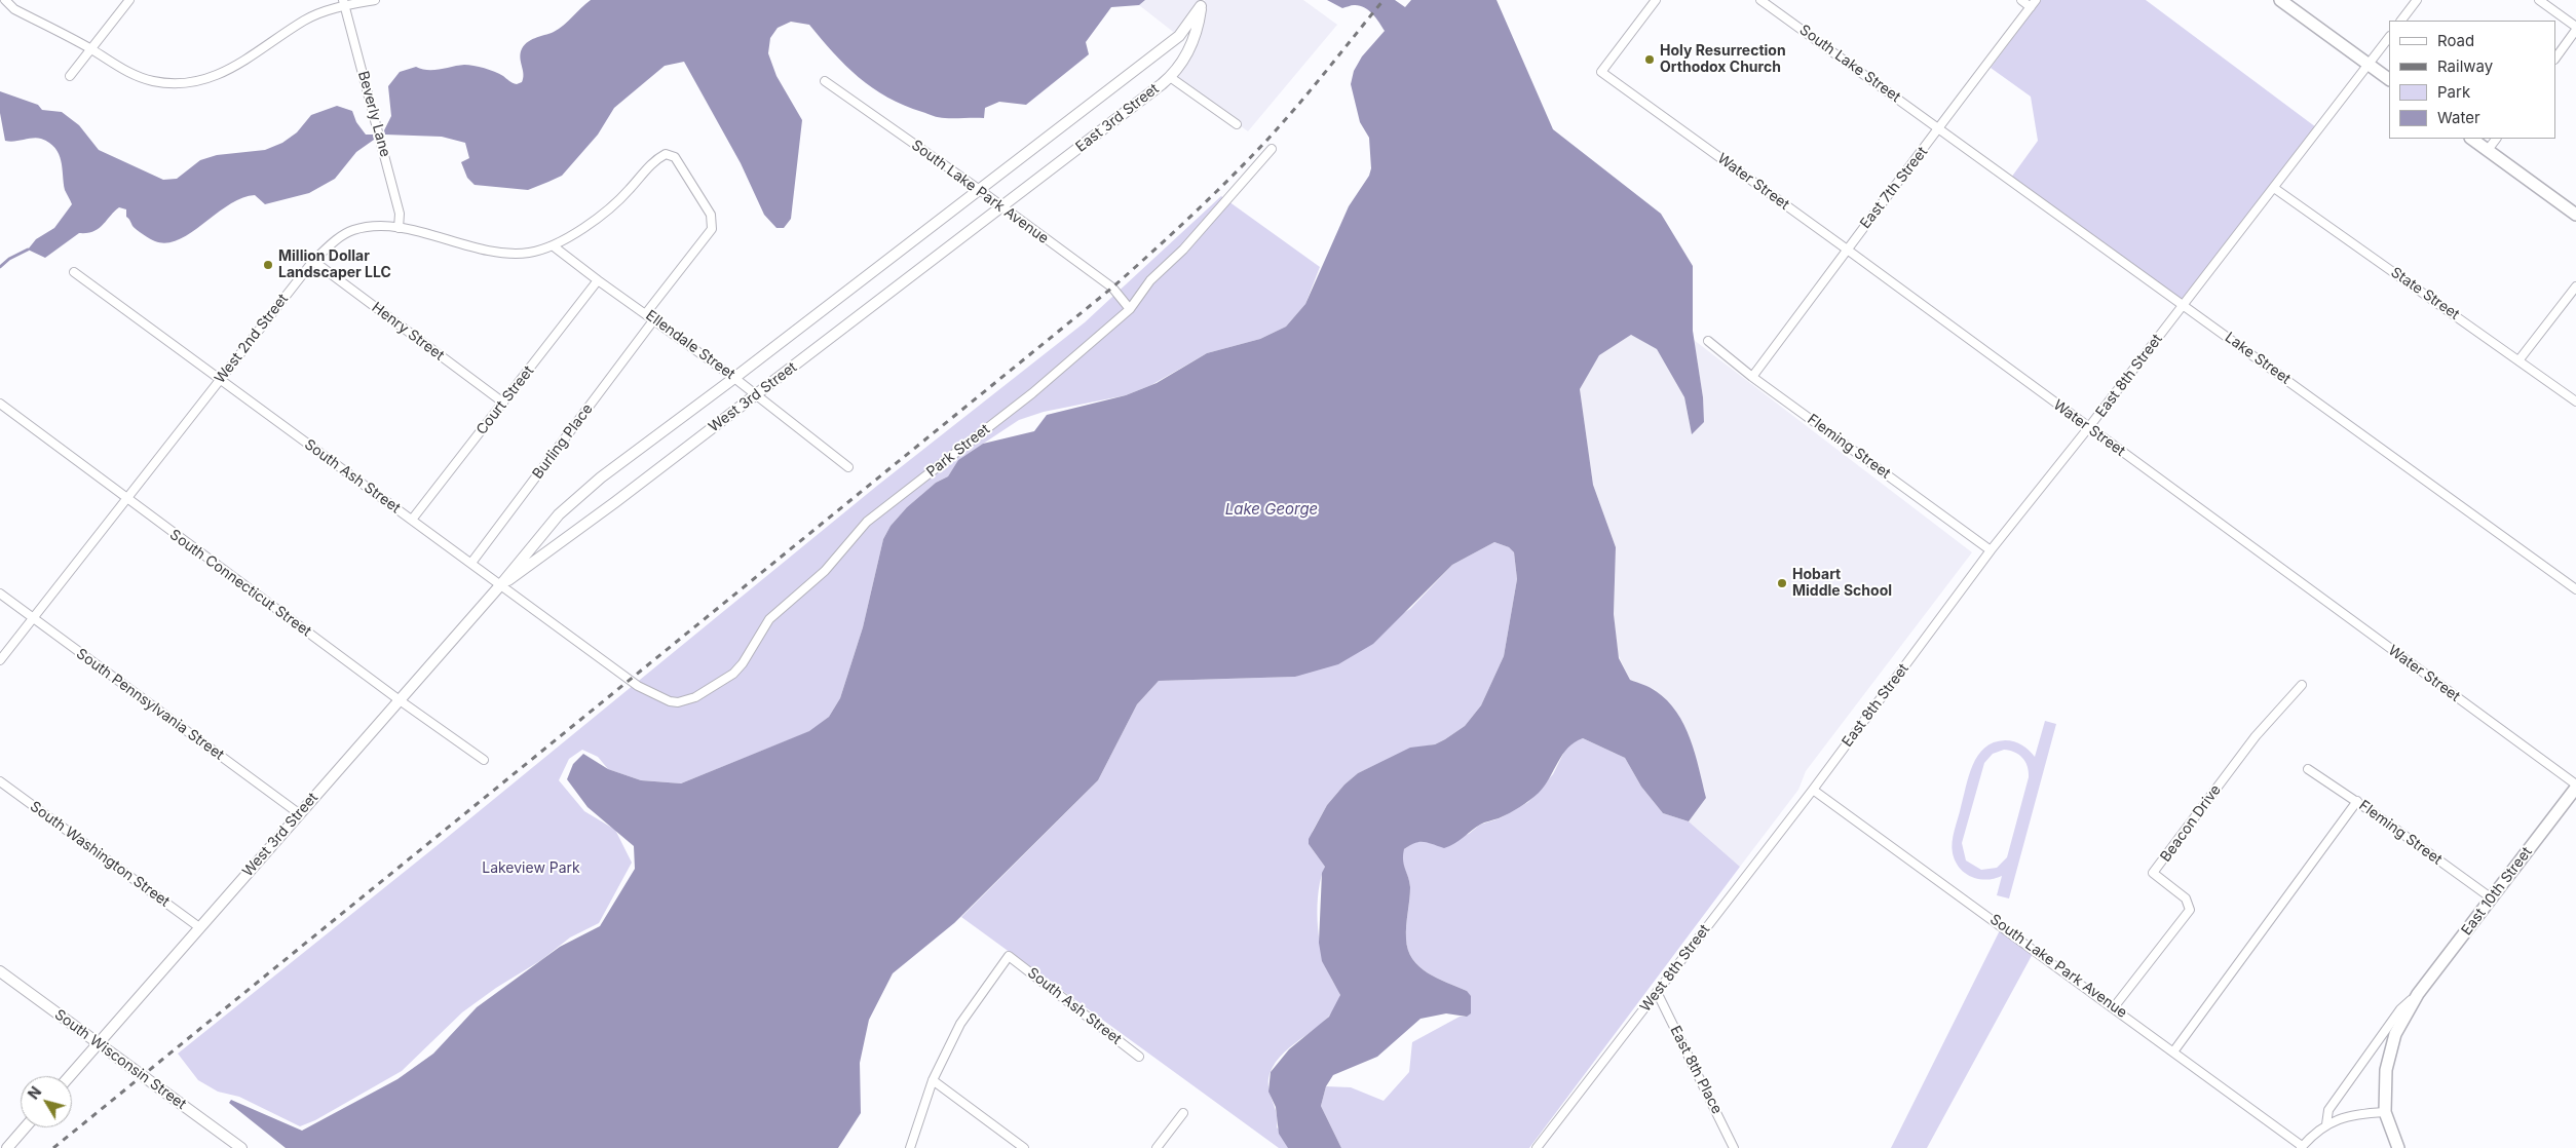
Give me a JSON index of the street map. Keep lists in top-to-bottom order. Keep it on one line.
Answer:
{"streets":{"main road":["East 10th Street"],"street":["South Lake Street","Beverly Lane","East 3rd Street","Water Street","East 7th Street","South Lake Park Avenue","State Street","Henry Street","West 2nd Street","Ellendale Street","Lake Street","East 8th Street","West 3rd Street","Court Street","Burling Place","Fleming Street","Park Street","South Ash Street","South Connecticut Street","South Pennsylvania Street","Beacon Drive","South Washington Street","West 8th Street","South Wisconsin Street","East 8th Place"]},"crossings":[["South Lake Street","East 7th Street"],["South Lake Street","Lake Street"],["Beverly Lane","West 2nd Street"],["East 3rd Street","South Lake Park Avenue"],["East 3rd Street","West 3rd Street"],["Water Street","East 7th Street"],["Water Street","East 8th Street"],["Water Street","East 10th Street"],["East 7th Street","Lake Street"],["East 7th Street","Fleming Street"],["South Lake Park Avenue","East 8th Street"],["South Lake Park Avenue","West 3rd Street"],["South Lake Park Avenue","Park Street"],["South Lake Park Avenue","Beacon Drive"],["South Lake Park Avenue","East 10th Street"],["South Lake Park Avenue","West 8th Street"],["State Street","East 8th Street"],["Henry Street","West 2nd Street"],["Henry Street","Court Street"],["West 2nd Street","Ellendale Street"],["West 2nd Street","South Ash Street"],["West 2nd Street","South Connecticut Street"],["West 2nd Street","South Pennsylvania Street"],["Ellendale Street","West 3rd Street"],["Ellendale Street","Court Street"],["Ellendale Street","Burling Place"],["Lake Street","East 8th Street"],["East 8th Street","Fleming Street"],["East 8th Street","West 8th Street"],["West 3rd Street","South Ash Street"],["West 3rd Street","South Connecticut Street"],["West 3rd Street","South Pennsylvania Street"],["West 3rd Street","South Washington Street"],["West 3rd Street","South Wisconsin Street"],["Court Street","South Ash Street"],["Burling Place","South Ash Street"],["Fleming Street","East 10th Street"],["Park Street","South Ash Street"],["West 8th Street","East 8th Place"]],"water":["Lake George"],"parks":["Lakeview Park"],"places":["Holy Resurrection Orthodox Church","Million Dollar Landscaper LLC","Hobart Middle School"],"legend":["Road","Railway","Park","Water"],"north":"top left"}
